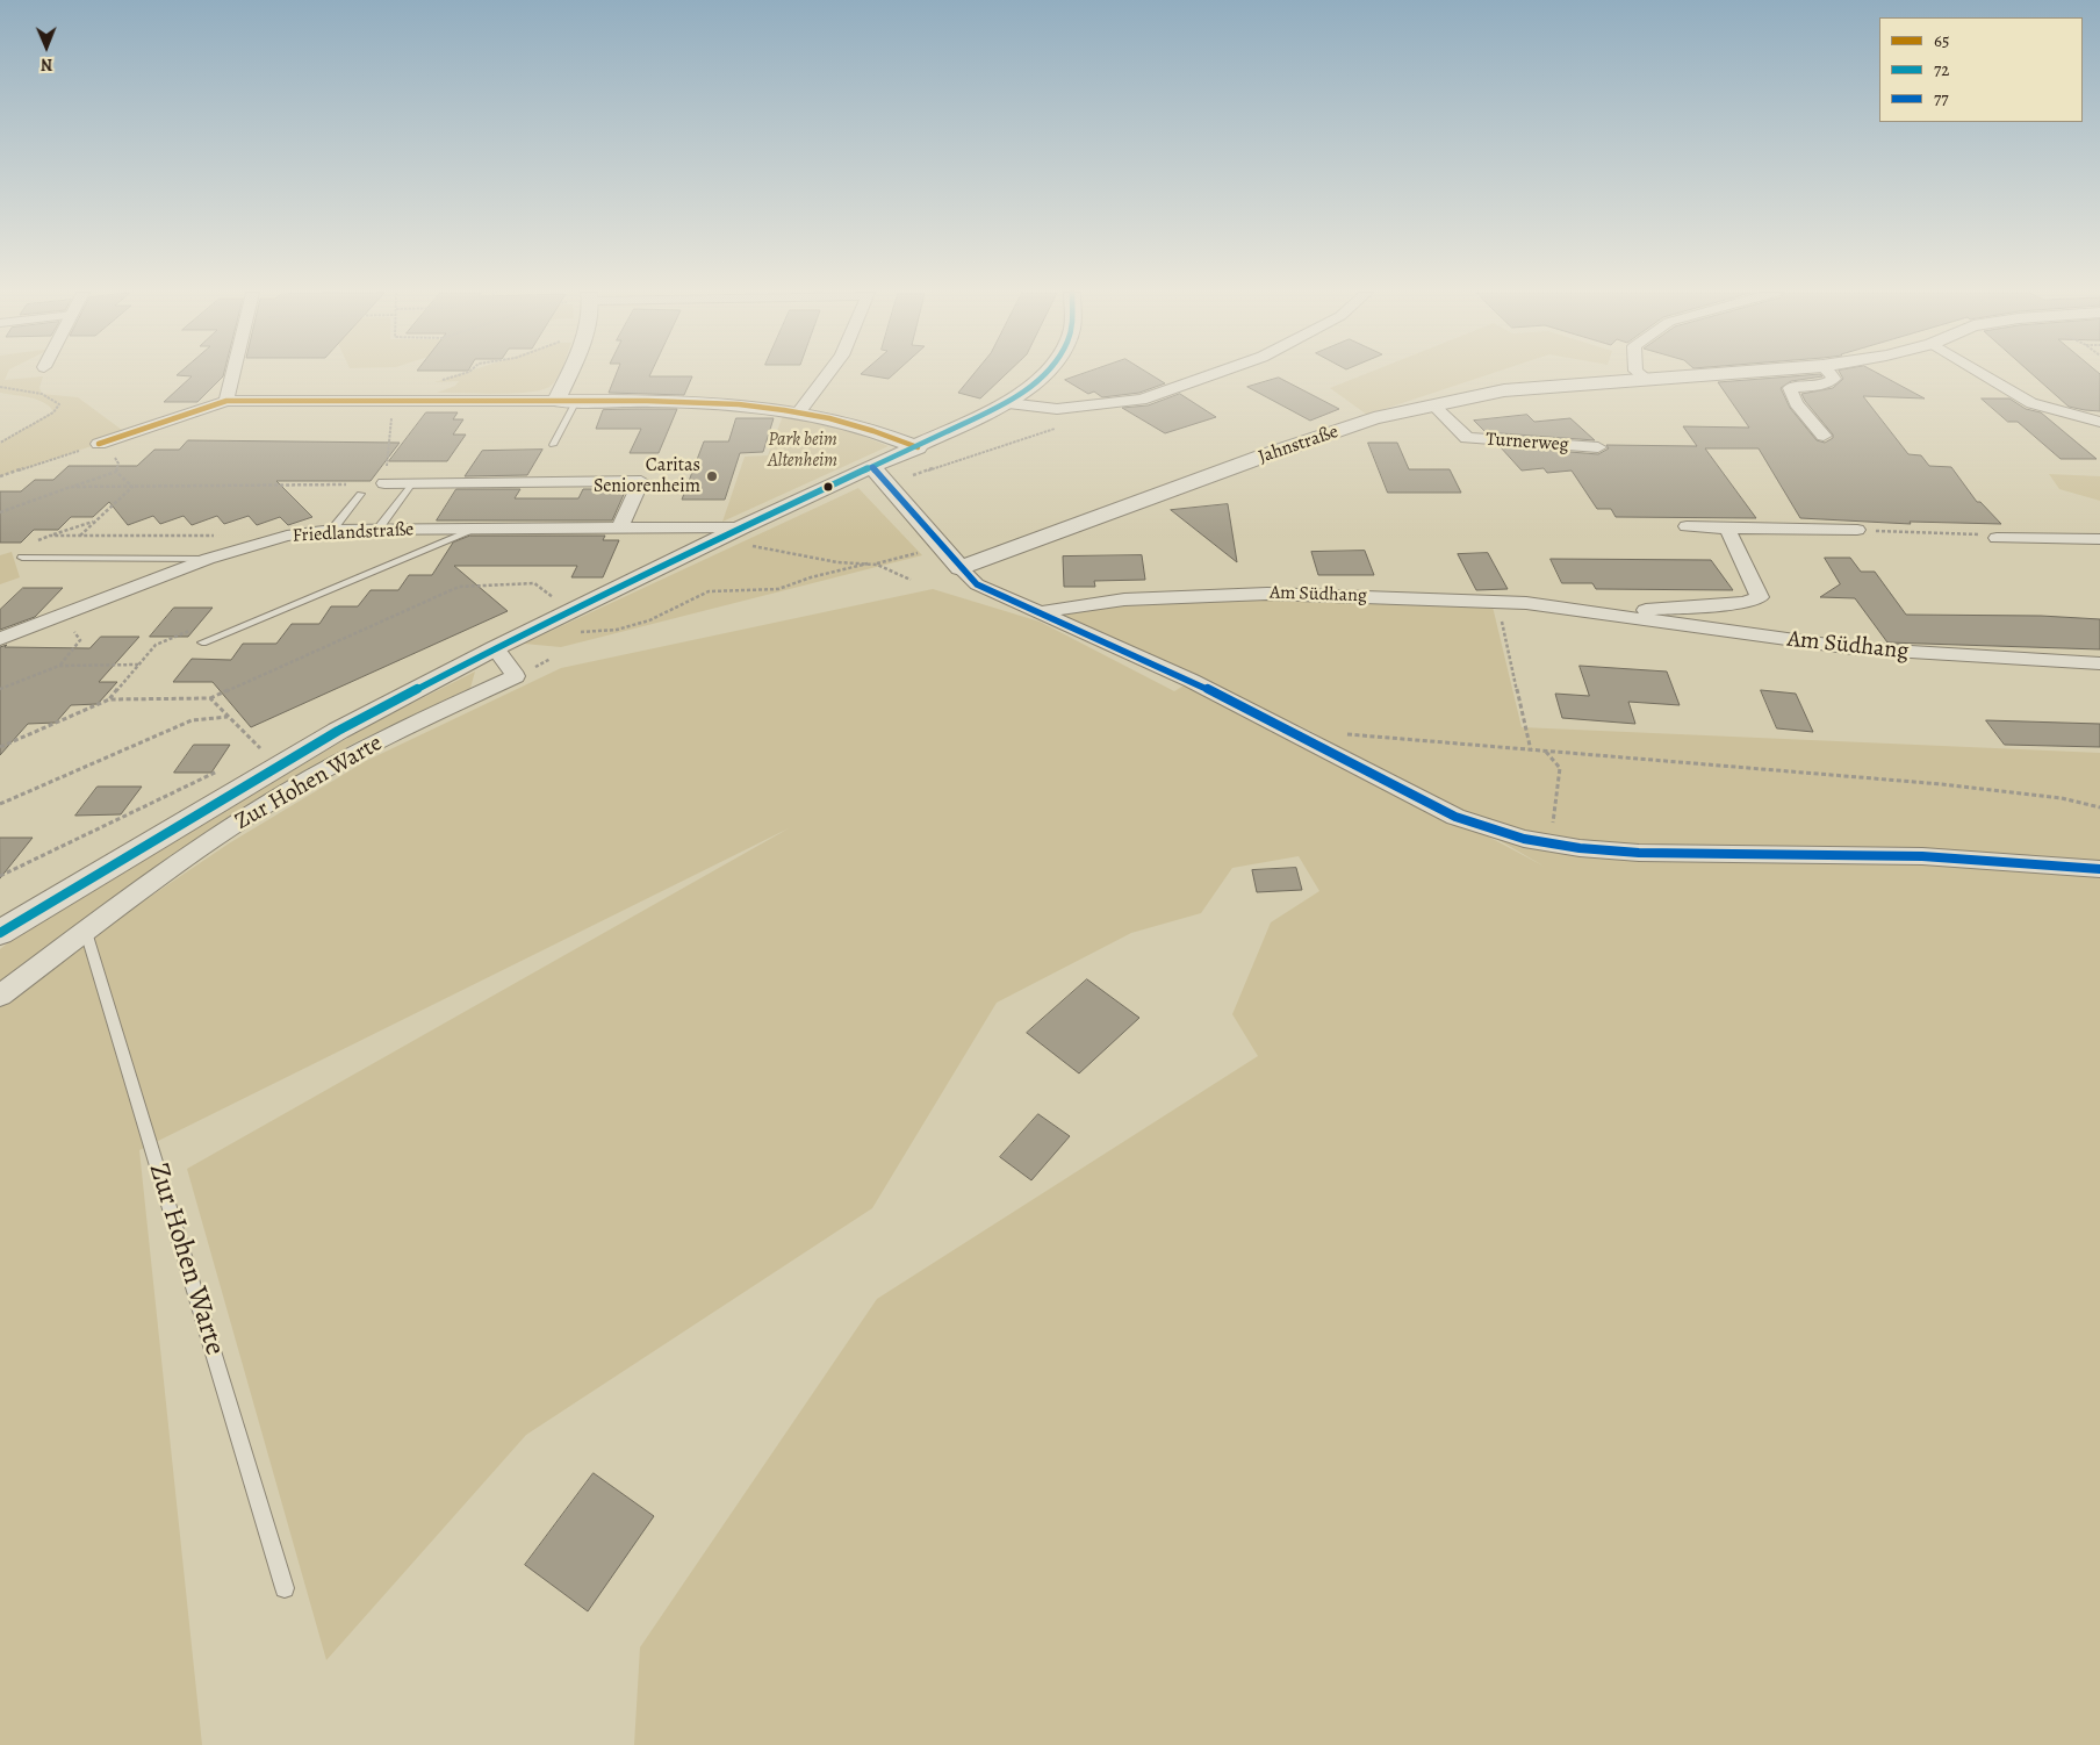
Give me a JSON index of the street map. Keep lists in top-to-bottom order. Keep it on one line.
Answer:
{"streets":{"street":["Turnerweg","Jahnstraße","Friedlandstraße","Am Südhang","Zur Hohen Warte"]},"crossings":[["Turnerweg","Jahnstraße"]],"parks":["Park beim Altenheim"],"places":["Caritas Seniorenheim"],"lines":["transit line 72","transit line 65","transit line 77"],"legend":["65","72","77"],"north":"bottom"}
